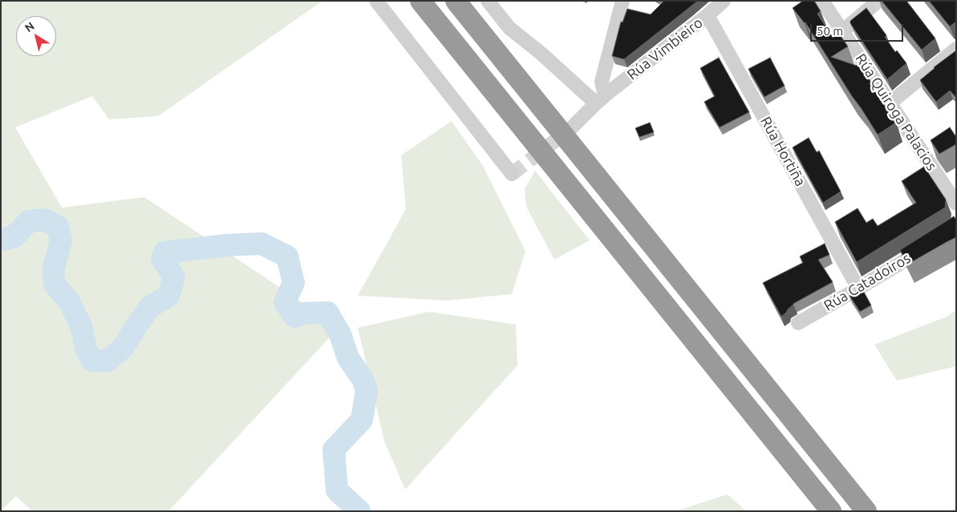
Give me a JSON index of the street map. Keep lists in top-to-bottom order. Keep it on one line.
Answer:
{"streets":{"street":["Rúa Vimbieiro","Rúa Quiroga Palacios","Rúa Hortiña","Rúa Catadoiros"]},"crossings":[["Rúa Vimbieiro","Rúa Hortiña"],["Rúa Hortiña","Rúa Catadoiros"]],"scale_bar":"50 m","north":"top left"}
